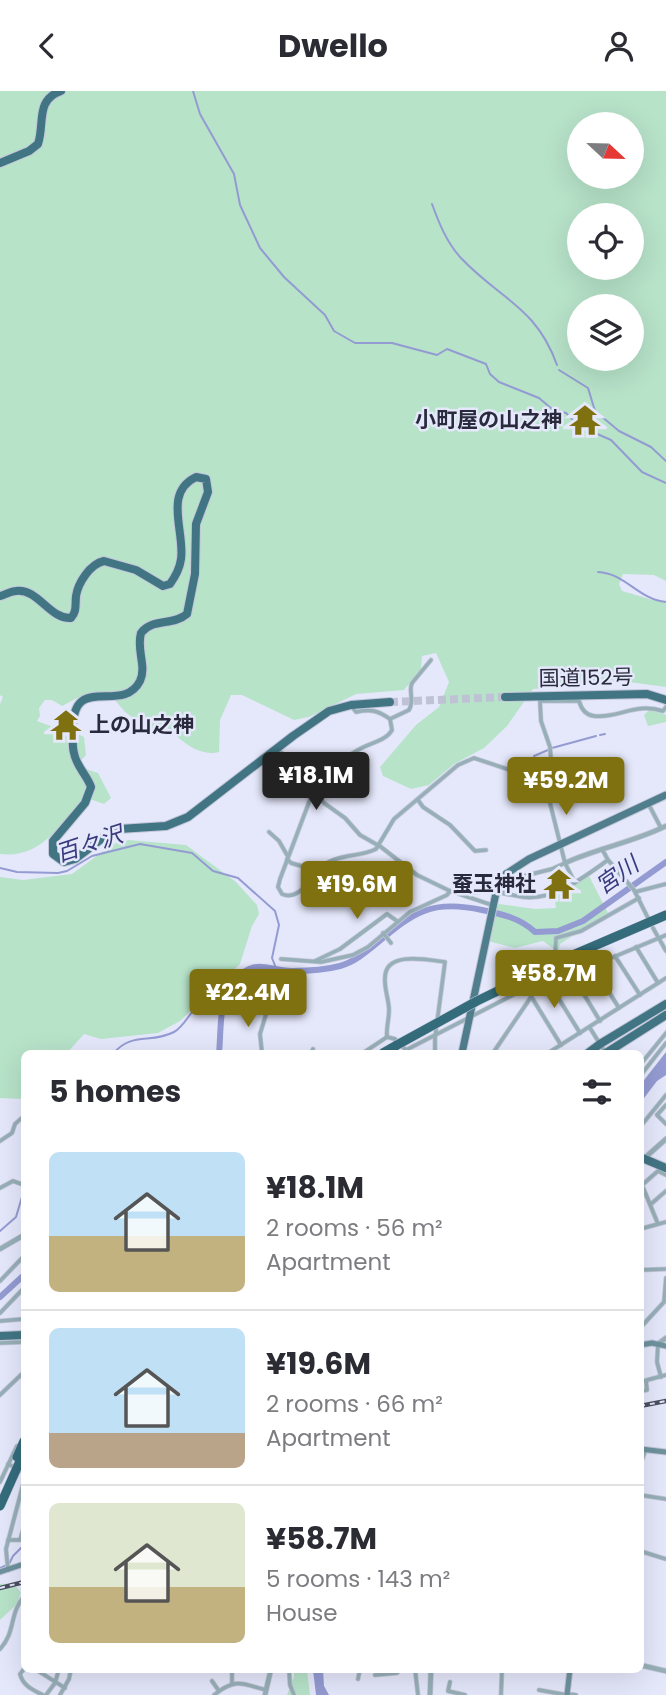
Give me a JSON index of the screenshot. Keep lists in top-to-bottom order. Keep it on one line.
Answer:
{"streets":{"highway":["国道152号"]},"water":["百々沢","宮川"],"places":{"temple":["小町屋の山之神","上の山之神","蚕玉神社"]},"north":"right","page":{"header":"Dwello","price":["¥18.1M","¥59.2M","¥19.6M","¥58.7M","¥22.4M"],"heading":"5 homes","list":[{"name":"¥18.1M","note":"2 rooms · 56 m² · Apartment"},{"name":"¥19.6M","note":"2 rooms · 66 m² · Apartment"},{"name":"¥58.7M","note":"5 rooms · 143 m² · House"}]}}
